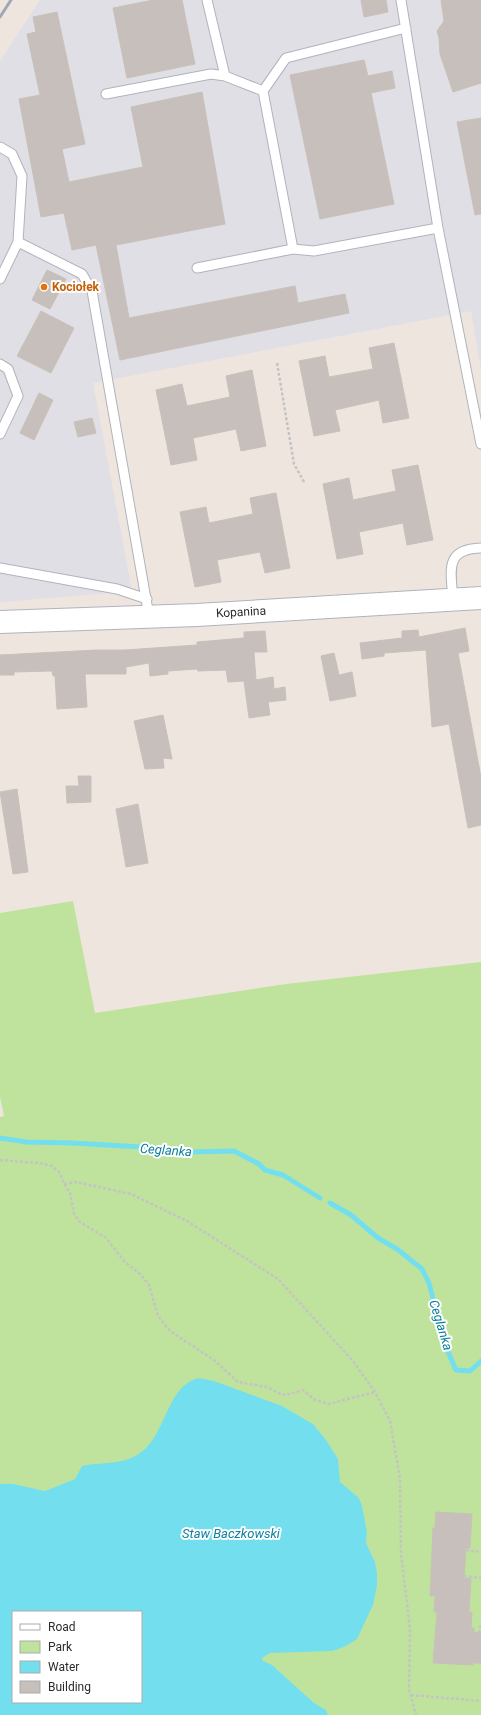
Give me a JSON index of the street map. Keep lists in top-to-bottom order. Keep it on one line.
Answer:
{"streets":{"street":["Kopanina"]},"water":["Ceglanka","Staw Baczkowski"],"places":["Kociołek"],"legend":["Road","Park","Water","Building"]}
